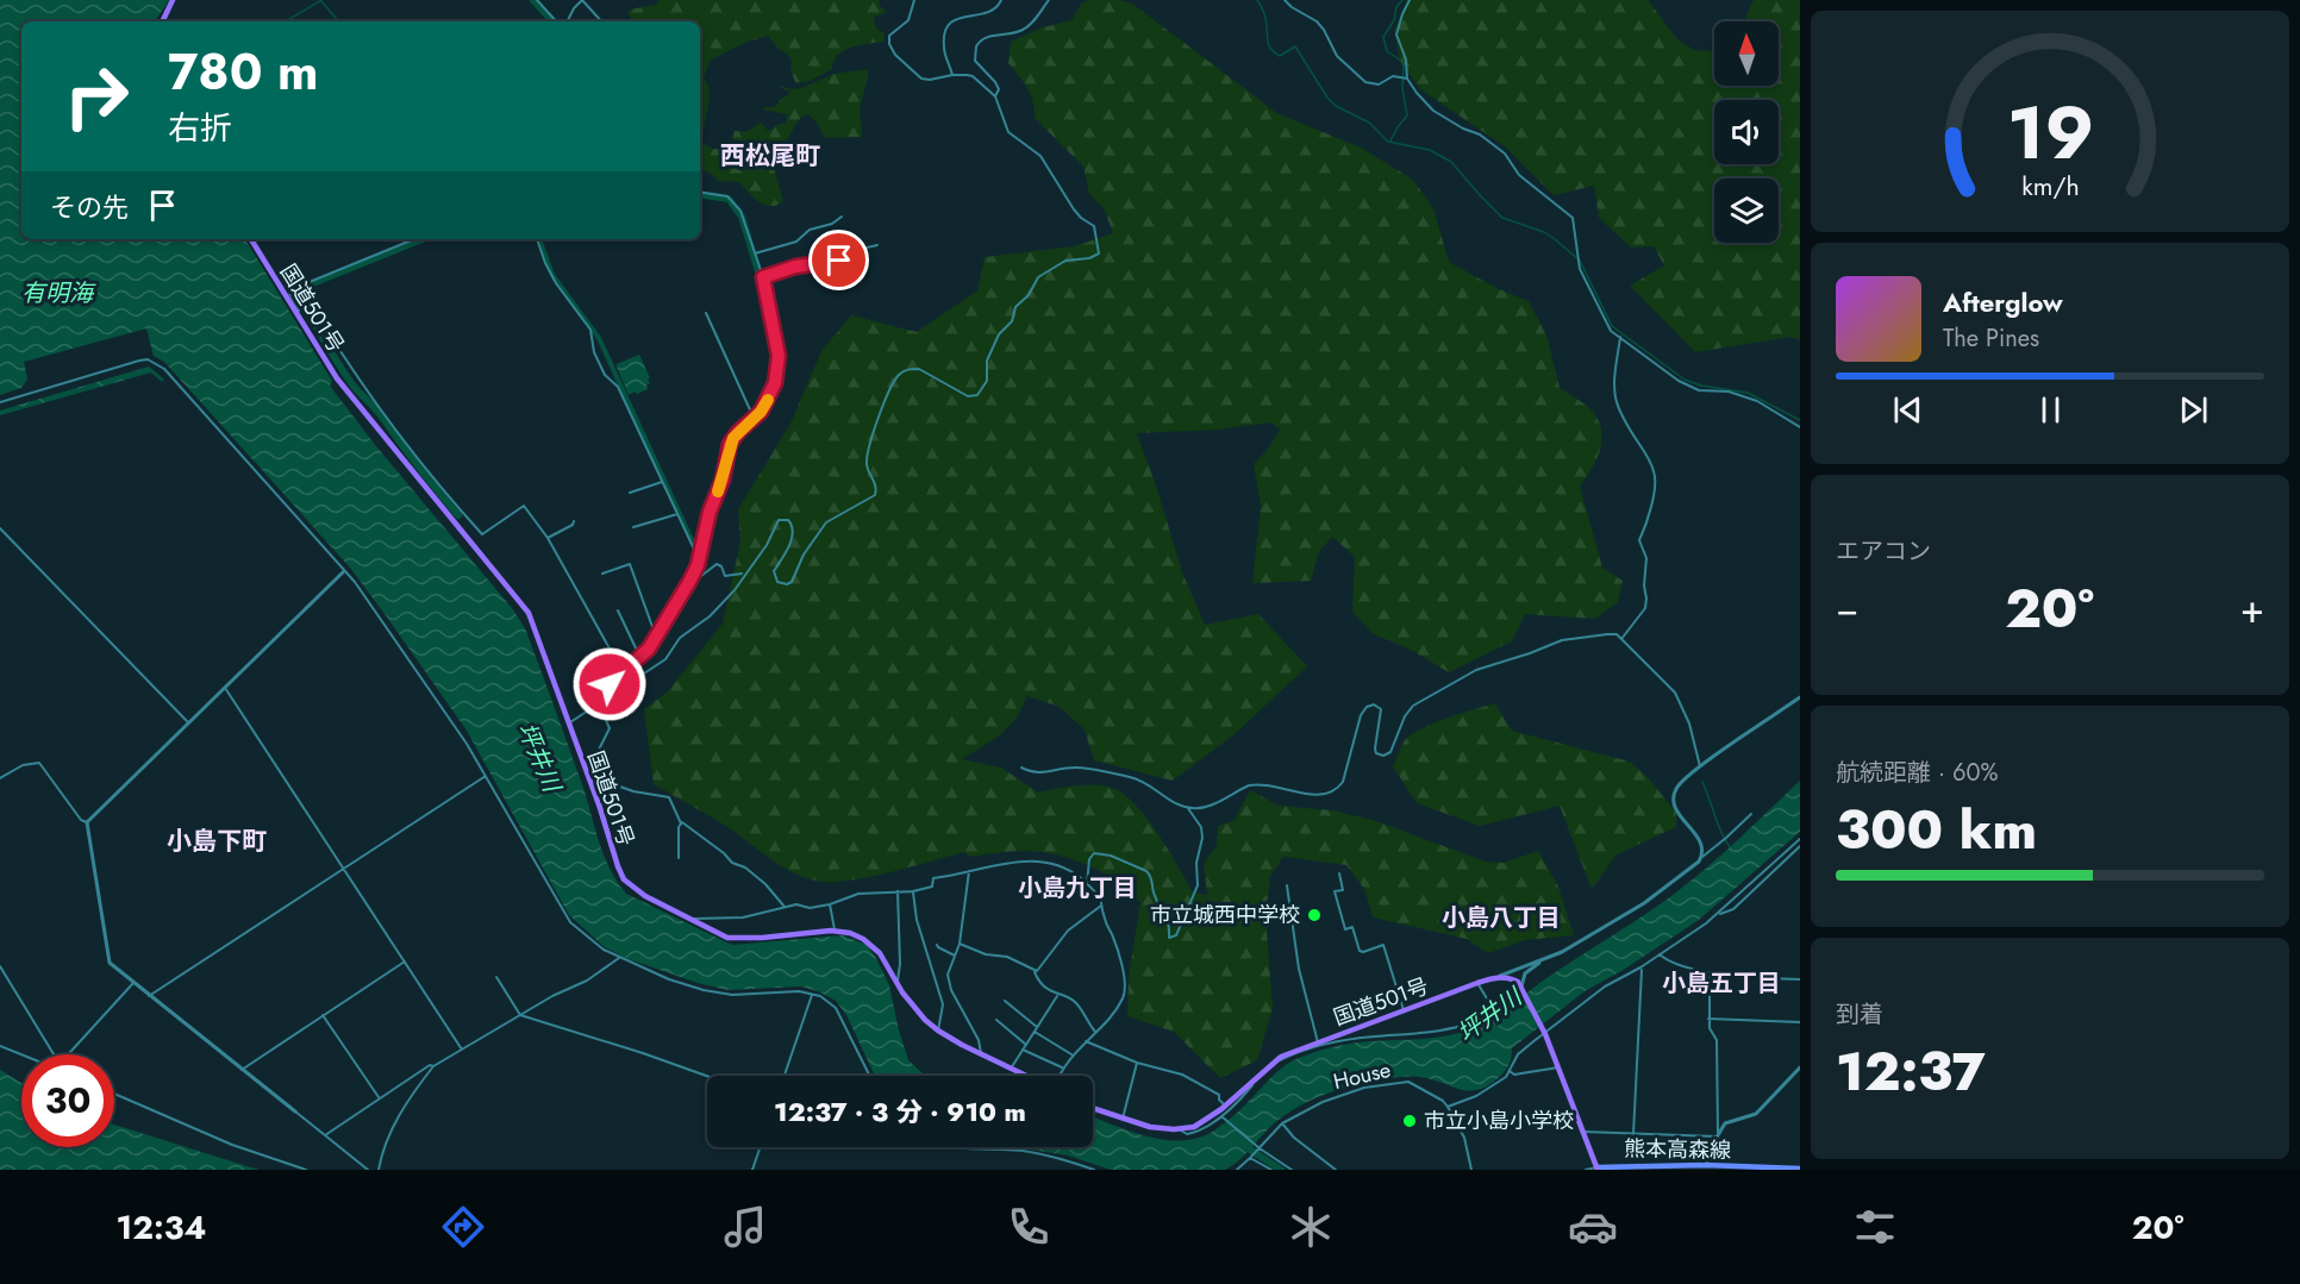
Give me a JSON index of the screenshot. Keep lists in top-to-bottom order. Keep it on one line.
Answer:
{"streets":{"highway":["国道501号"],"main road":["熊本高森線"],"street":["House"]},"districts":["西松尾町","小島下町","小島九丁目","小島八丁目","小島五丁目"],"water":["有明海","坪井川"],"places":["市立城西中学校","市立小島小学校"],"north":"top","page":{"turn":["780 m","右折"],"then":"その先","song":["Afterglow","The Pines"],"tile":["エアコン",["航続距離 · 60%","300 km"],["到着","12:37"]],"heat":["−","20°","+"],"limit":"30","trip":"12:37 · 3 分 · 910 m","tabs":["12:34","20°"],"gauge":["19","km/h"]}}
